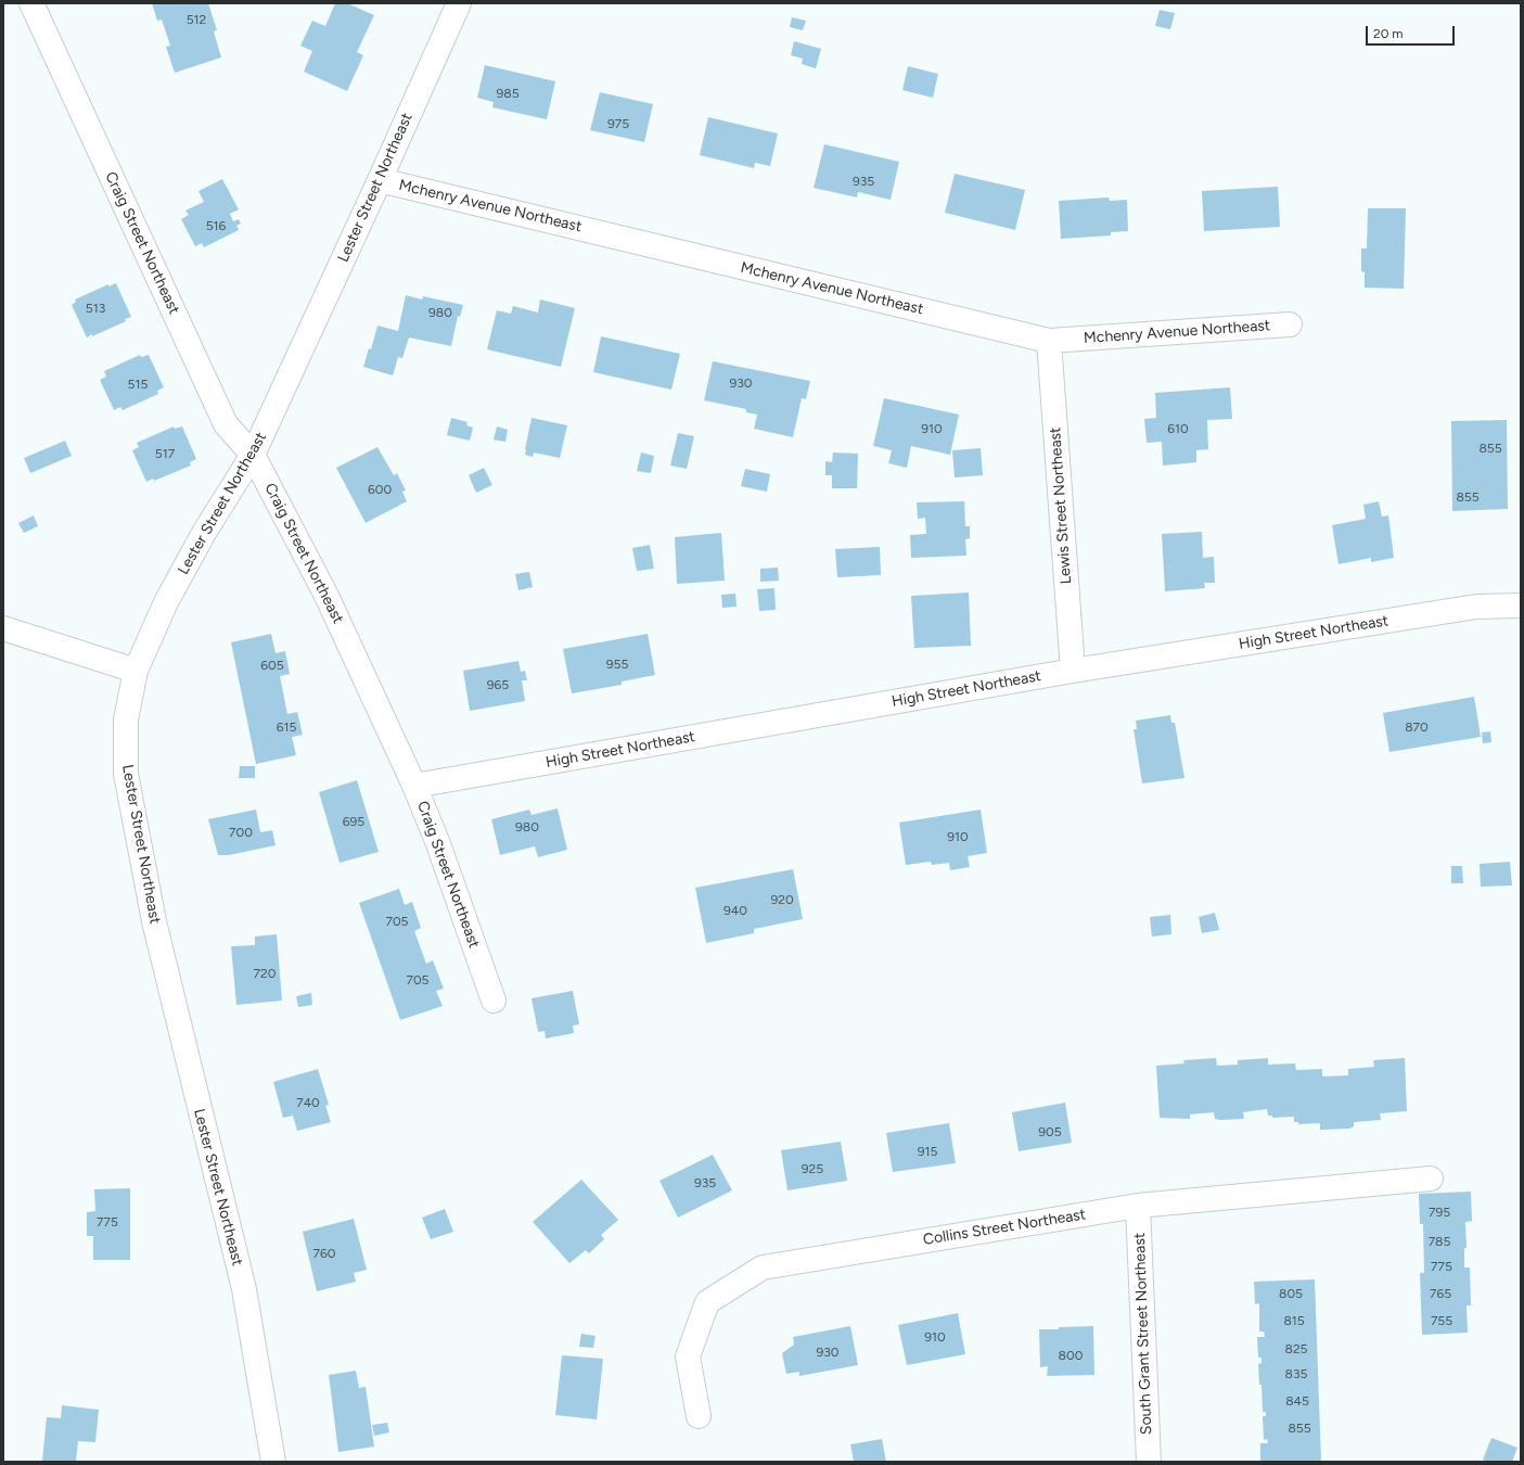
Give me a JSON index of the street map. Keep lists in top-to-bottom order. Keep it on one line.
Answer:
{"streets":{"street":["Lester Street Northeast","Mchenry Avenue Northeast","Craig Street Northeast","Lewis Street Northeast","High Street Northeast","Collins Street Northeast","South Grant Street Northeast"]},"crossings":[["Lester Street Northeast","Mchenry Avenue Northeast"],["Lester Street Northeast","Craig Street Northeast"],["Mchenry Avenue Northeast","Lewis Street Northeast"],["Craig Street Northeast","High Street Northeast"],["Lewis Street Northeast","High Street Northeast"],["Collins Street Northeast","South Grant Street Northeast"]],"house_numbers":["512","985","975","935","516","513","980","930","515","910","610","855","517","600","855","955","605","965","615","870","695","980","700","910","920","940","705","720","705","740","905","915","925","935","795","775","785","760","775","805","765","815","755","910","825","930","800","835","845","855"],"scale_bar":"20 m"}
